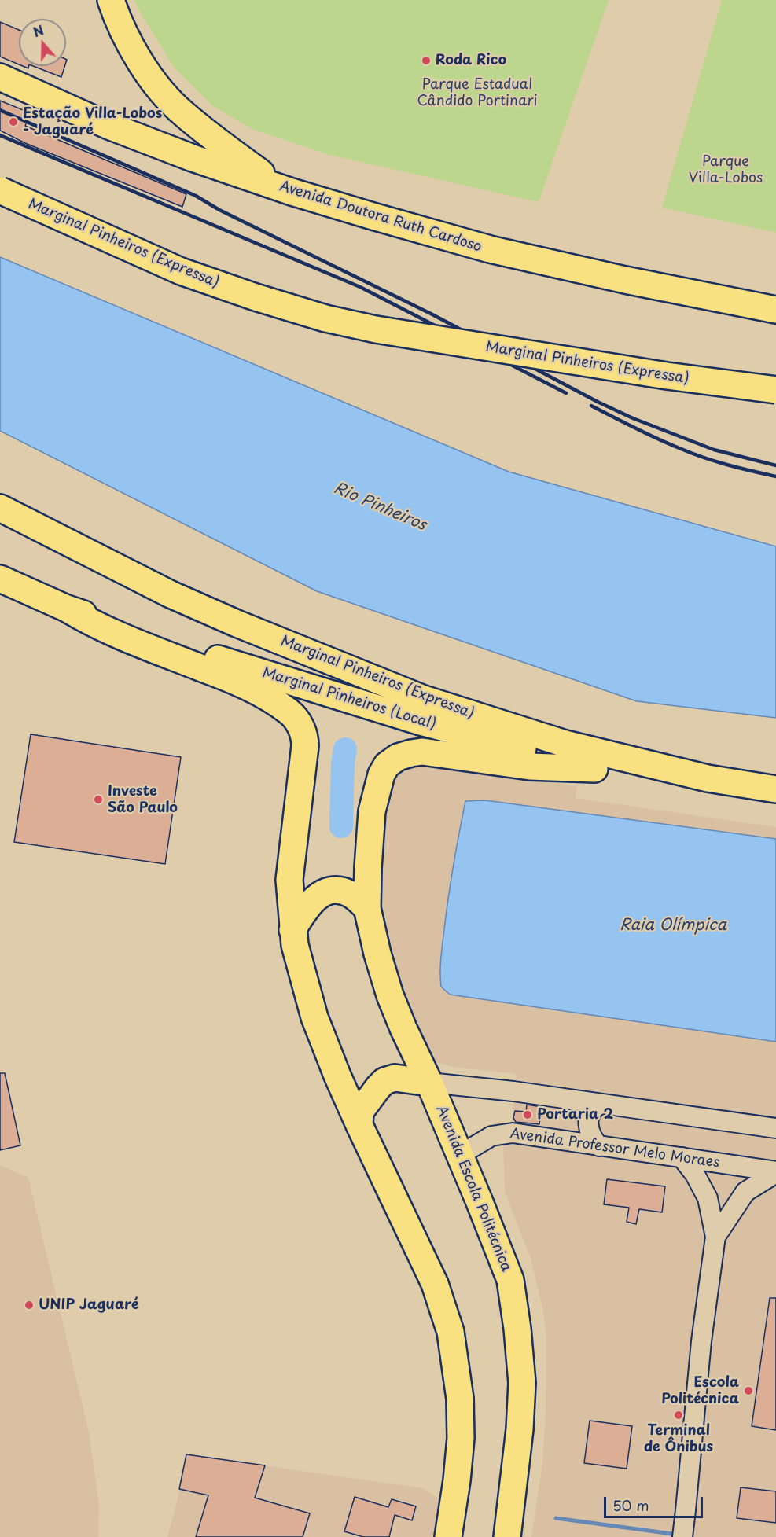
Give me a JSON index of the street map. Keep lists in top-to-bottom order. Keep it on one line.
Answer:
{"streets":{"highway":["Avenida Doutora Ruth Cardoso","Marginal Pinheiros (Expressa)","Marginal Pinheiros (Local)","Avenida Escola Politécnica"],"street":["Avenida Professor Melo Moraes"]},"crossings":[["Marginal Pinheiros (Expressa)","Marginal Pinheiros (Local)"],["Marginal Pinheiros (Local)","Avenida Escola Politécnica"],["Avenida Professor Melo Moraes","Avenida Escola Politécnica"]],"water":["Rio Pinheiros","Raia Olímpica"],"parks":["Parque Estadual Cândido Portinari","Parque Villa-Lobos"],"places":["Roda Rico","Estação Villa-Lobos - Jaguaré","Investe São Paulo","Portaria 2","UNIP Jaguaré","Escola Politécnica","Terminal de Ônibus"],"scale_bar":"50 m","north":"top"}
